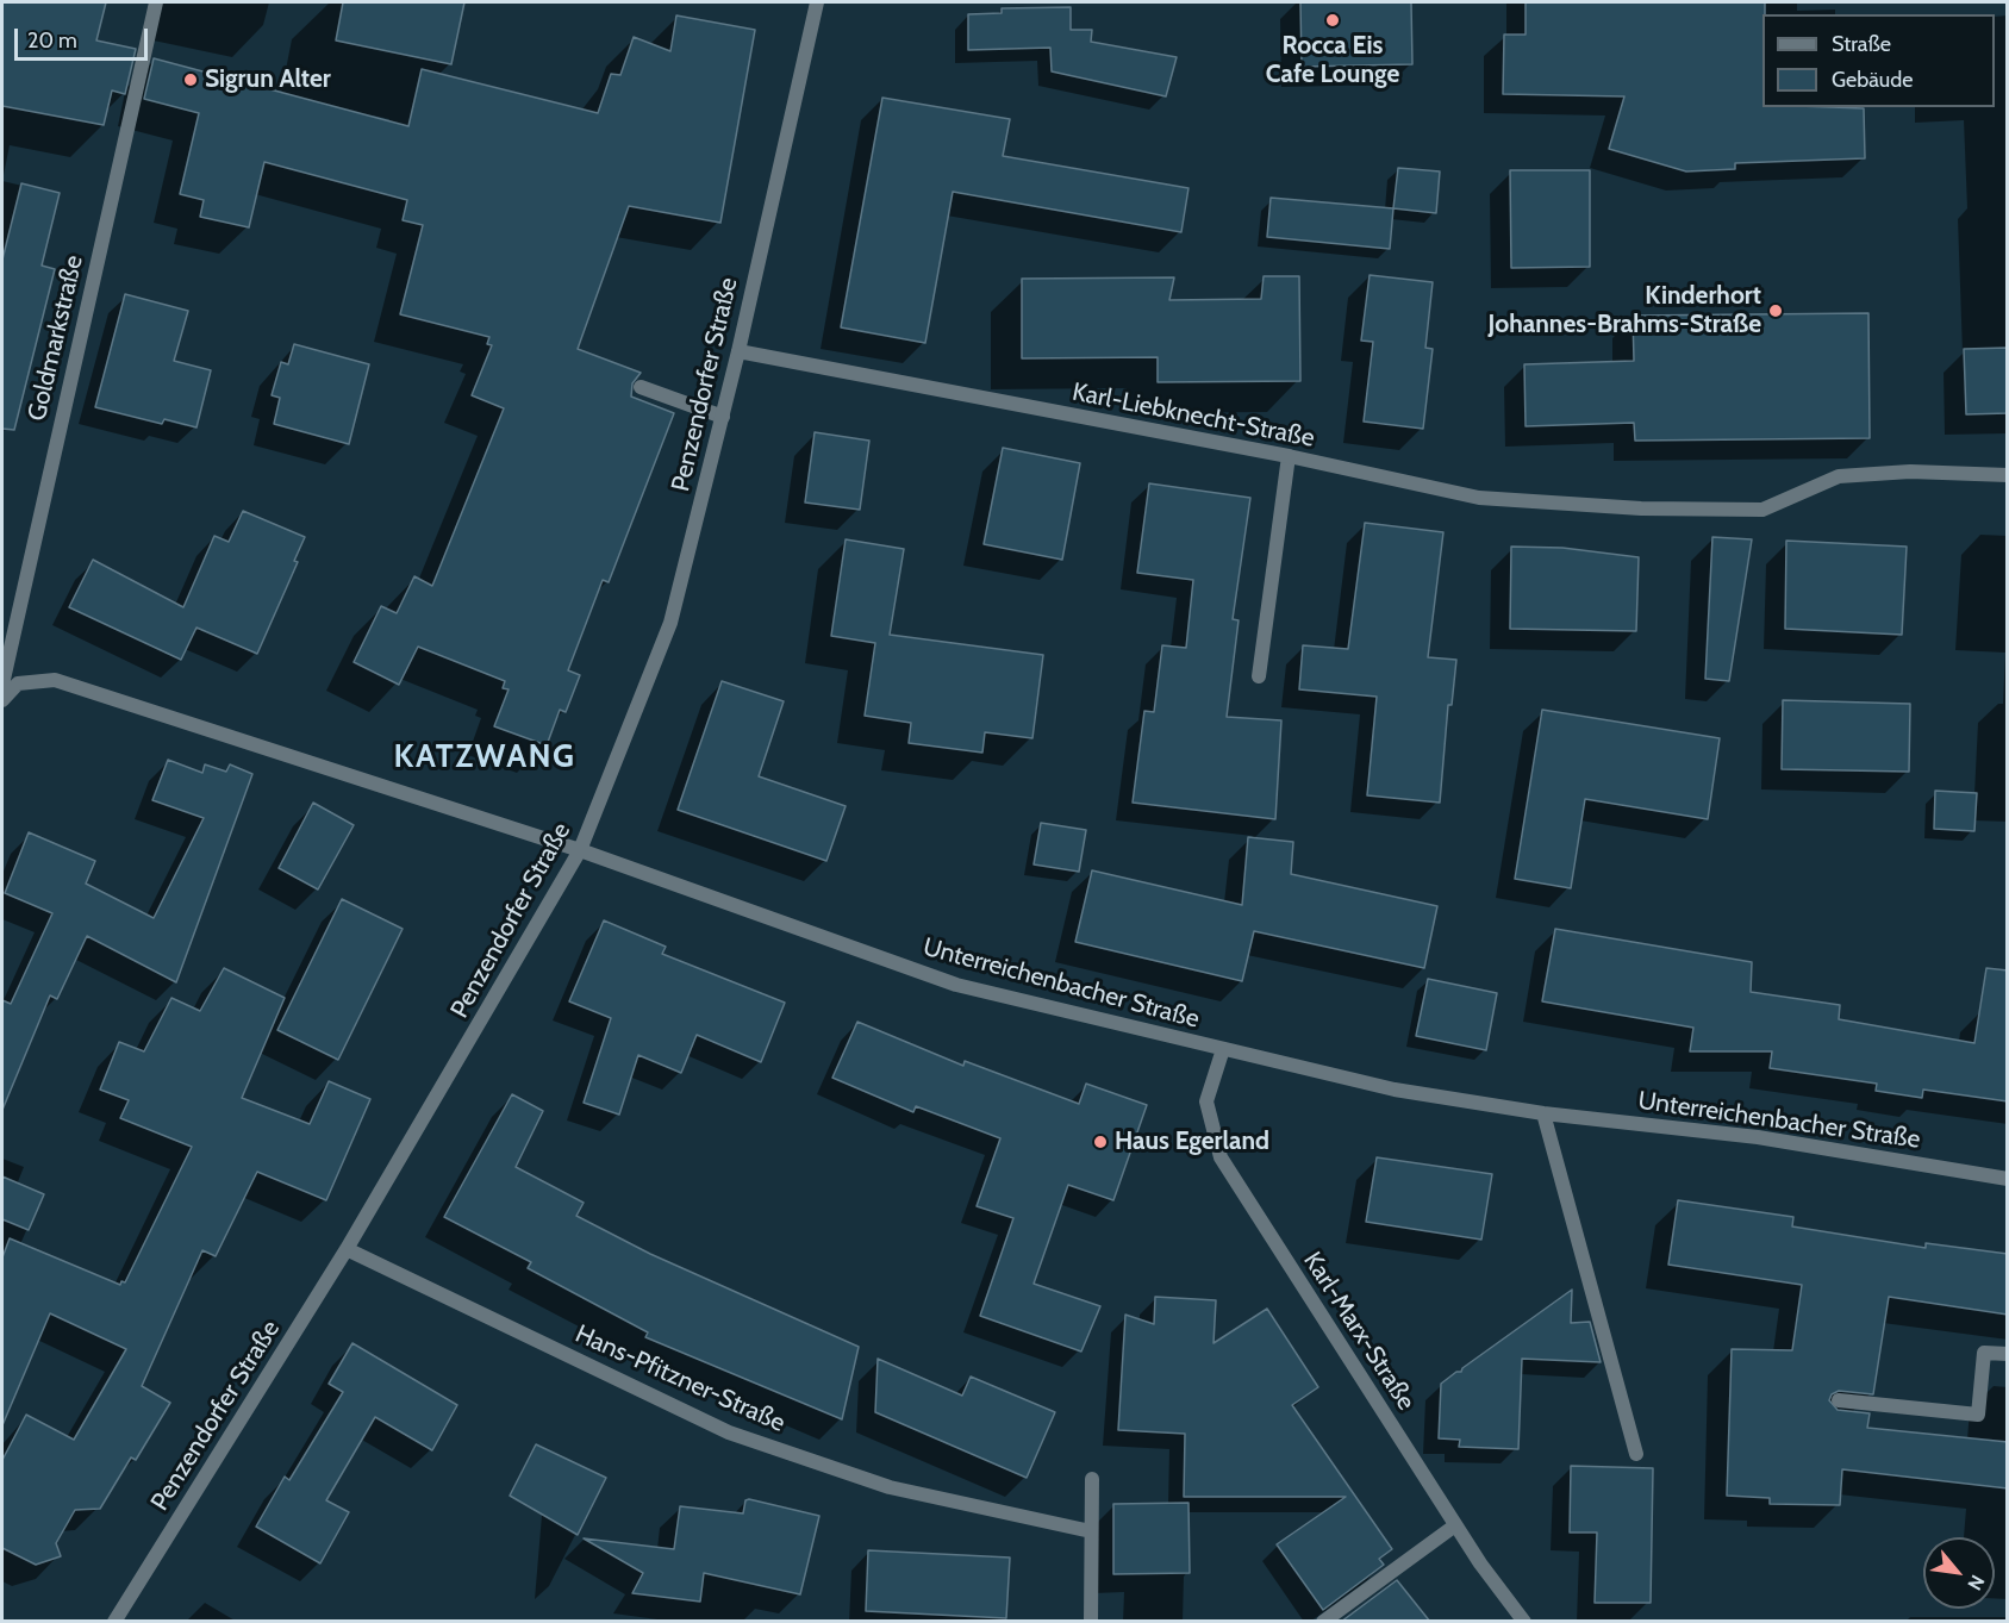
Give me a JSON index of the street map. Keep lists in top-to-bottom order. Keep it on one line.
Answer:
{"streets":{"street":["Goldmarkstraße","Penzendorfer Straße","Karl-Liebknecht-Straße","Unterreichenbacher Straße","Karl-Marx-Straße","Hans-Pfitzner-Straße"]},"crossings":[["Penzendorfer Straße","Karl-Liebknecht-Straße"],["Penzendorfer Straße","Unterreichenbacher Straße"],["Penzendorfer Straße","Hans-Pfitzner-Straße"],["Unterreichenbacher Straße","Karl-Marx-Straße"]],"districts":["KATZWANG"],"places":["Rocca Eis Cafe Lounge","Sigrun Alter","Kinderhort Johannes-Brahms-Straße","Haus Egerland"],"legend":["Straße","Gebäude"],"scale_bar":"20 m","north":"bottom right"}
